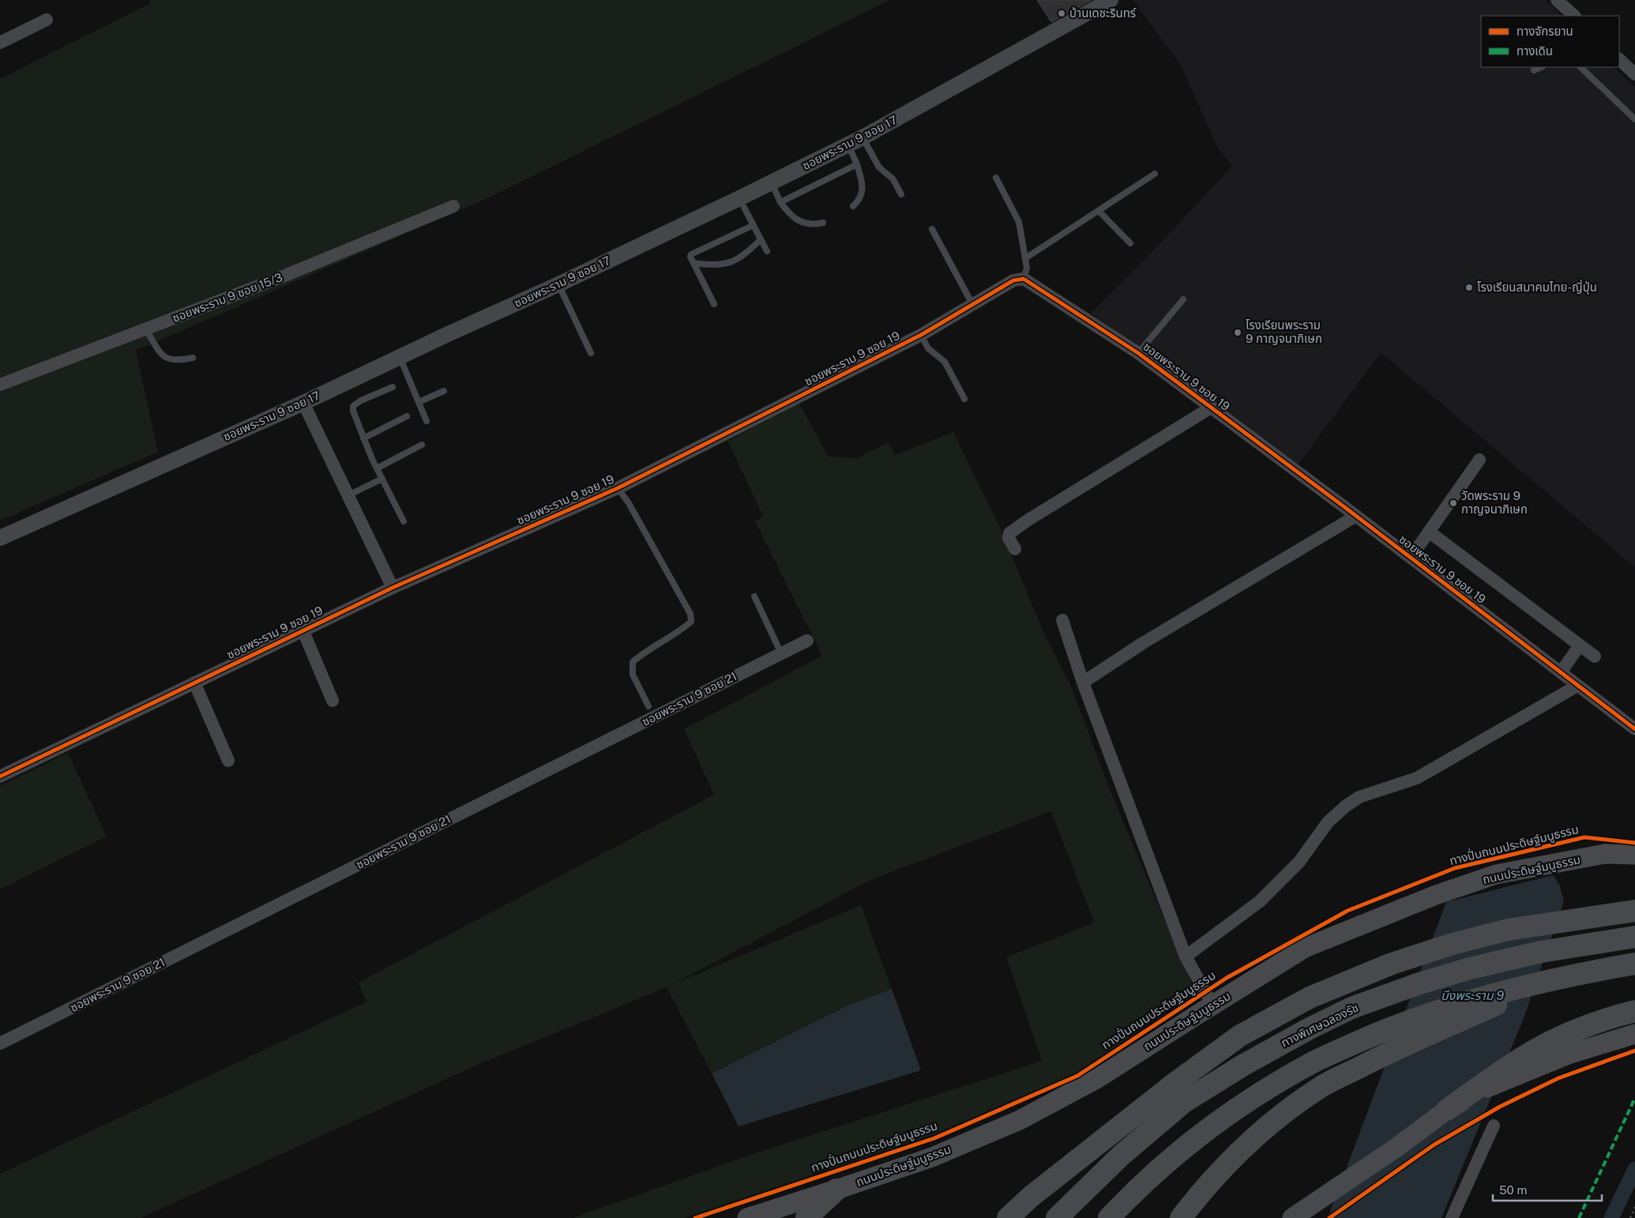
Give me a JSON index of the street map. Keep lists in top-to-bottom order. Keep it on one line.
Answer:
{"streets":{"highway":["ทางพิเศษฉลองรัช"],"main road":["ถนนประดิษฐ์มนูธรรม"],"street":["ซอยพระราม 9 ซอย 17","ซอยพระราม 9 ซอย 15/3","ซอยพระราม 9 ซอย 19","ซอยพระราม 9 ซอย 21"],"cycle path":["ทางปั่นถนนประดิษฐ์มนูธรรม"]},"water":["บึงพระราม 9"],"places":["บ้านเดชะรินทร์","โรงเรียนสมาคมไทย-ญี่ปุ่น","โรงเรียนพระราม 9 กาญจนาภิเษก","วัดพระราม 9 กาญจนาภิเษก"],"legend":["ทางจักรยาน","ทางเดิน"],"scale_bar":"50 m"}
